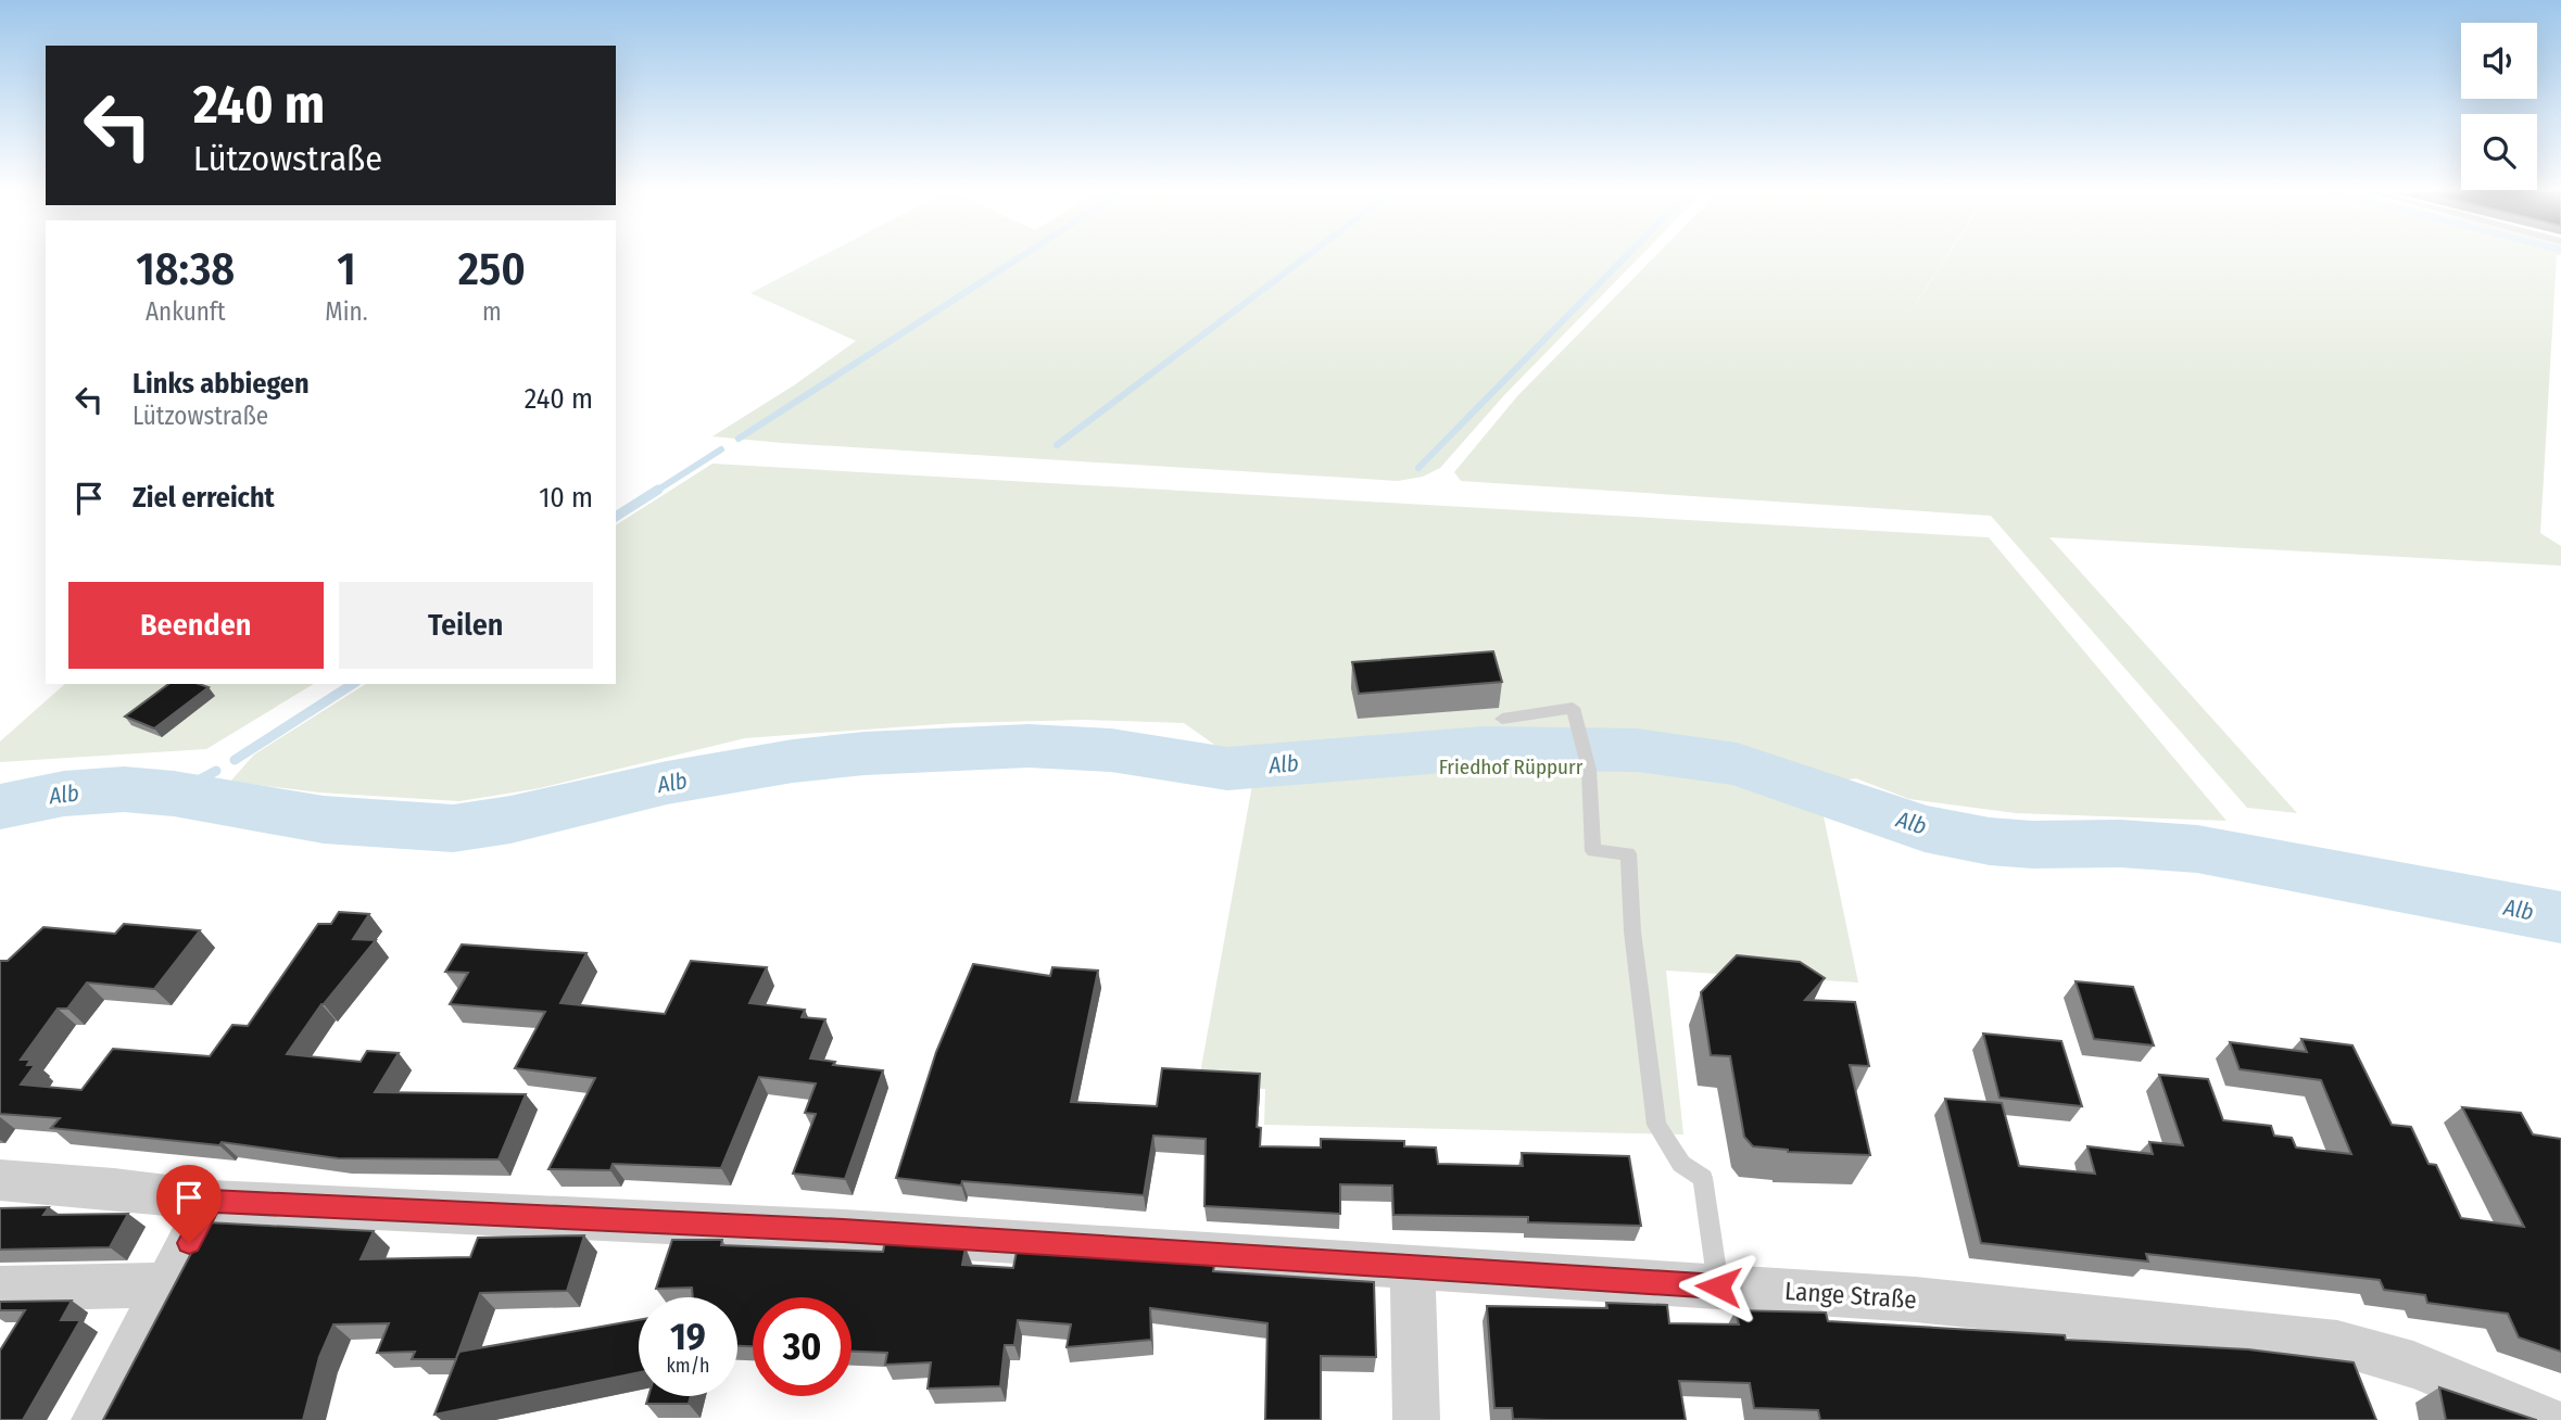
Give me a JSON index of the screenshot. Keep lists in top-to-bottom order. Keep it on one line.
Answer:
{"streets":{"street":["Lange Straße"]},"water":["Alb"],"parks":["Friedhof Rüppurr"],"page":{"turn":["240 m","Lützowstraße"],"eta":["18:38","Ankunft","1","Min.","250","m"],"list":[{"name":"Links abbiegen","note":"Lützowstraße","value":"240 m"},{"name":"Ziel erreicht","value":"10 m"}],"buttons":["Beenden","Teilen"],"speed":"19 km/h","limit":"30"}}
